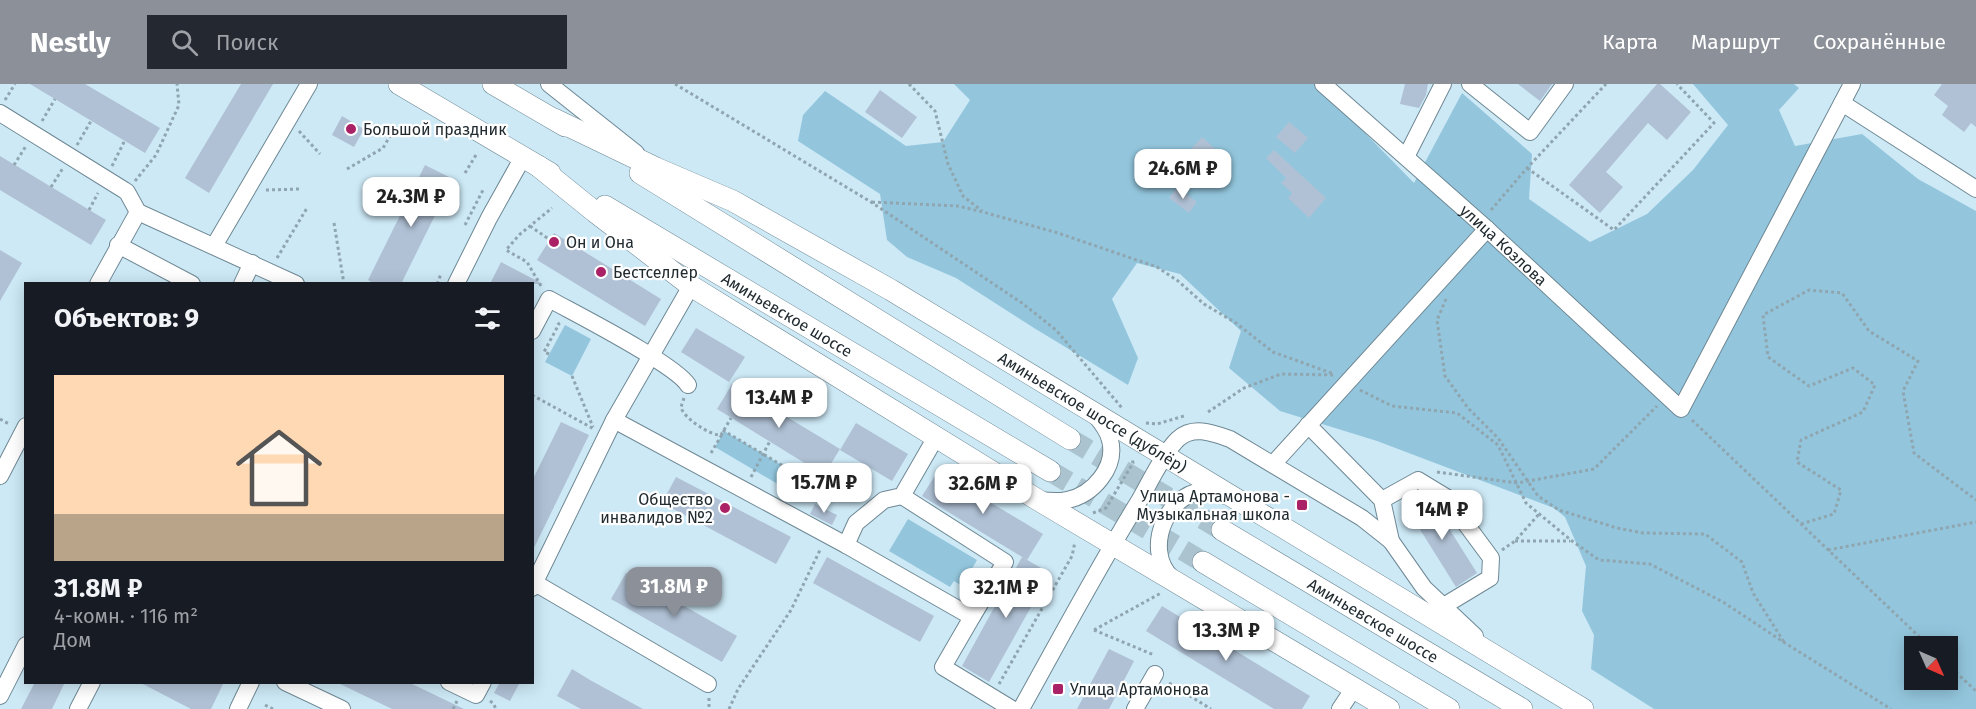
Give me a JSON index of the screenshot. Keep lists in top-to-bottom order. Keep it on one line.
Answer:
{"streets":{"main road":["Аминьевское шоссе","Аминьевское шоссе (дублёр)"],"street":["улица Козлова"]},"places":{"other":["Большой праздник","Он и Она","Бестселлер","Общество инвалидов №2"],"transit":["Улица Артамонова - Музыкальная школа","Улица Артамонова"]},"north":"bottom right","page":{"header":"Nestly","search":"Поиск","nav":["Карта","Маршрут","Сохранённые"],"price":["24.6M ₽","24.3M ₽","13.4M ₽","15.7M ₽","32.6M ₽","14M ₽","31.8M ₽","32.1M ₽","13.3M ₽"],"heading":"Объектов: 9","list":[{"name":"31.8M ₽","note":"4-комн. · 116 m² · Дом"}]}}
